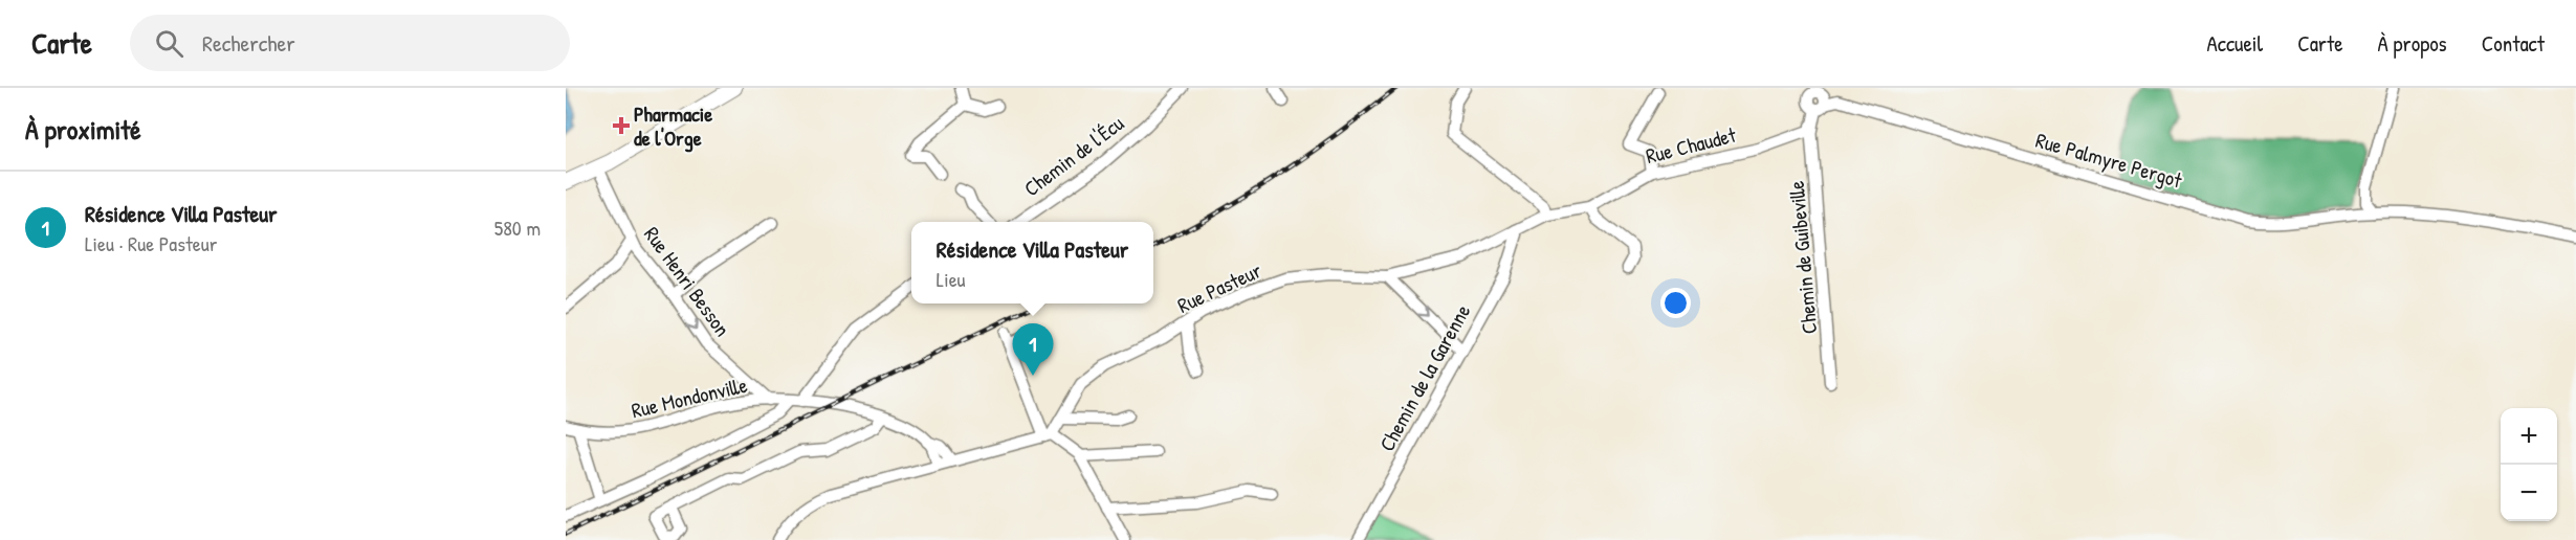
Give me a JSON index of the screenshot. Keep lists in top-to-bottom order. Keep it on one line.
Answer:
{"streets":{"street":["Rue Chaudet","Chemin de l'Écu","Rue Palmyre Pergot","Chemin de Guibeville","Rue Henri Besson","Rue Pasteur","Chemin de la Garenne","Rue Mondonville"]},"crossings":[["Rue Chaudet","Chemin de Guibeville"],["Rue Chaudet","Rue Pasteur"],["Rue Henri Besson","Rue Mondonville"],["Rue Pasteur","Chemin de la Garenne"]],"one_way":["Rue Henri Besson"],"places":{"health":["Pharmacie de l'Orge"]},"page":{"header":"Carte","search":"Rechercher","nav":["Accueil","Carte","À propos","Contact"],"heading":"À proximité","list":[{"mark":"1","name":"Résidence Villa Pasteur","note":"Lieu · Rue Pasteur","value":"580 m"}],"popup":["Résidence Villa Pasteur","Lieu"],"pins":"1","map_buttons":["+","−"]}}
